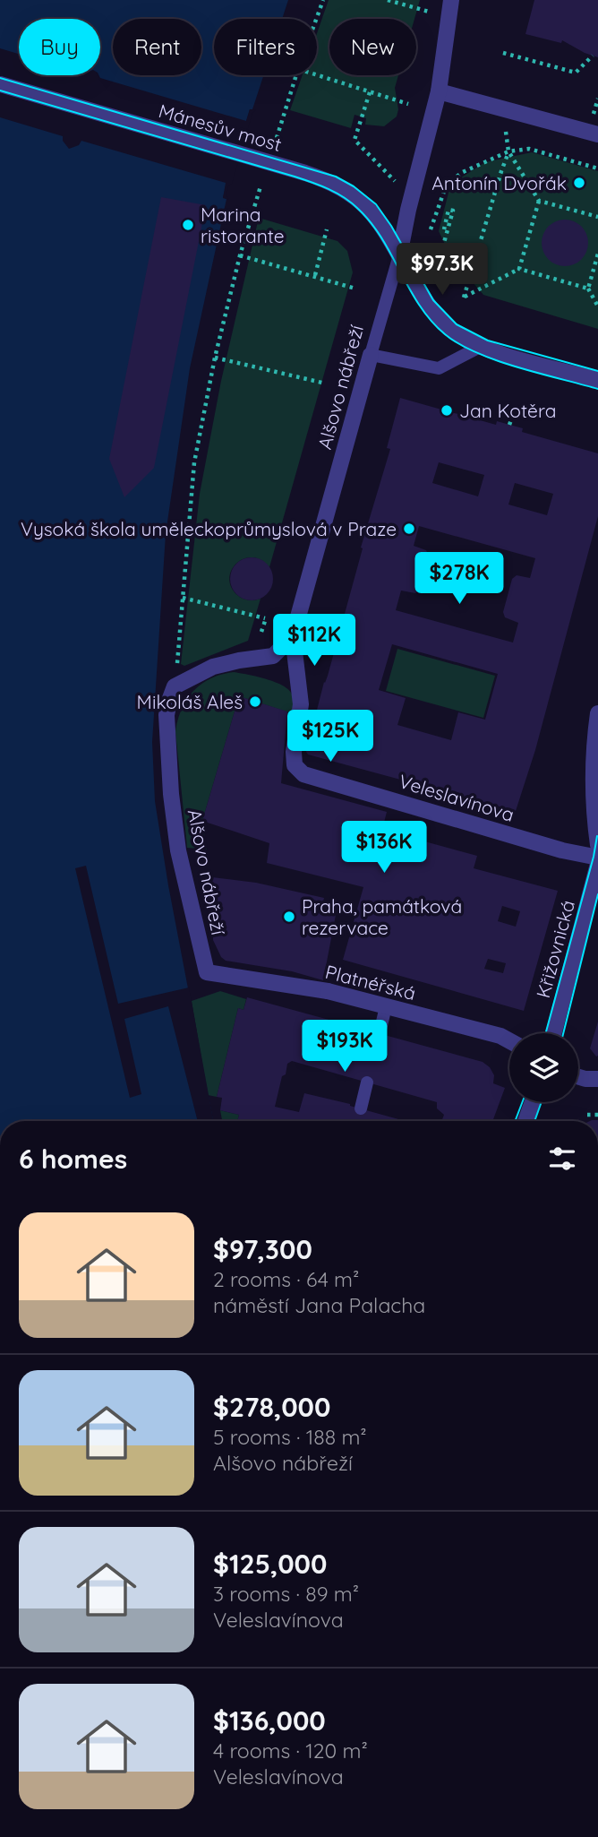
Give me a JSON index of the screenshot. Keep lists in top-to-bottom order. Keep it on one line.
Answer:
{"streets":{"street":["Mánesův most","Alšovo nábřeží","Veleslavínova","Křižovnická","Platnéřská"]},"crossings":[["Mánesův most","Alšovo nábřeží"],["Alšovo nábřeží","Veleslavínova"],["Alšovo nábřeží","Platnéřská"]],"places":["Antonín Dvořák","Marina ristorante","Jan Kotěra","Vysoká škola uměleckoprůmyslová v Praze","Mikoláš Aleš","Praha, památková rezervace"],"page":{"chip":["Buy","Rent","Filters","New"],"price":["$97.3K","$278K","$112K","$125K","$136K","$193K"],"heading":"6 homes","list":[{"name":"$97,300","note":"2 rooms · 64 m² · náměstí Jana Palacha"},{"name":"$278,000","note":"5 rooms · 188 m² · Alšovo nábřeží"},{"name":"$125,000","note":"3 rooms · 89 m² · Veleslavínova"},{"name":"$136,000","note":"4 rooms · 120 m² · Veleslavínova"}]}}
